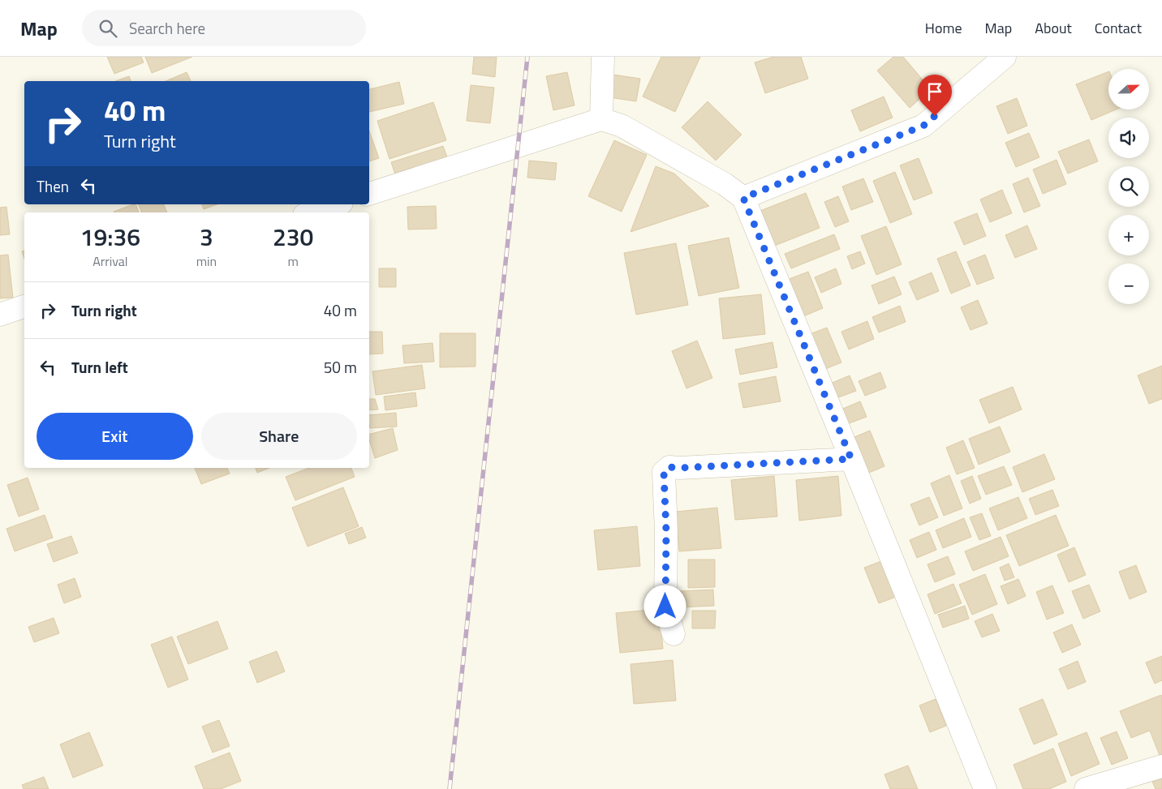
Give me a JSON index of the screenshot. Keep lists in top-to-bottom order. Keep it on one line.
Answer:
{"north":"right","page":{"header":"Map","search":"Search here","nav":["Home","Map","About","Contact"],"map_buttons":["+","−"],"turn":["40 m","Turn right"],"then":"Then","eta":["19:36","Arrival","3","min","230","m"],"list":[{"name":"Turn right","value":"40 m"},{"name":"Turn left","value":"50 m"}],"buttons":["Exit","Share"]}}
